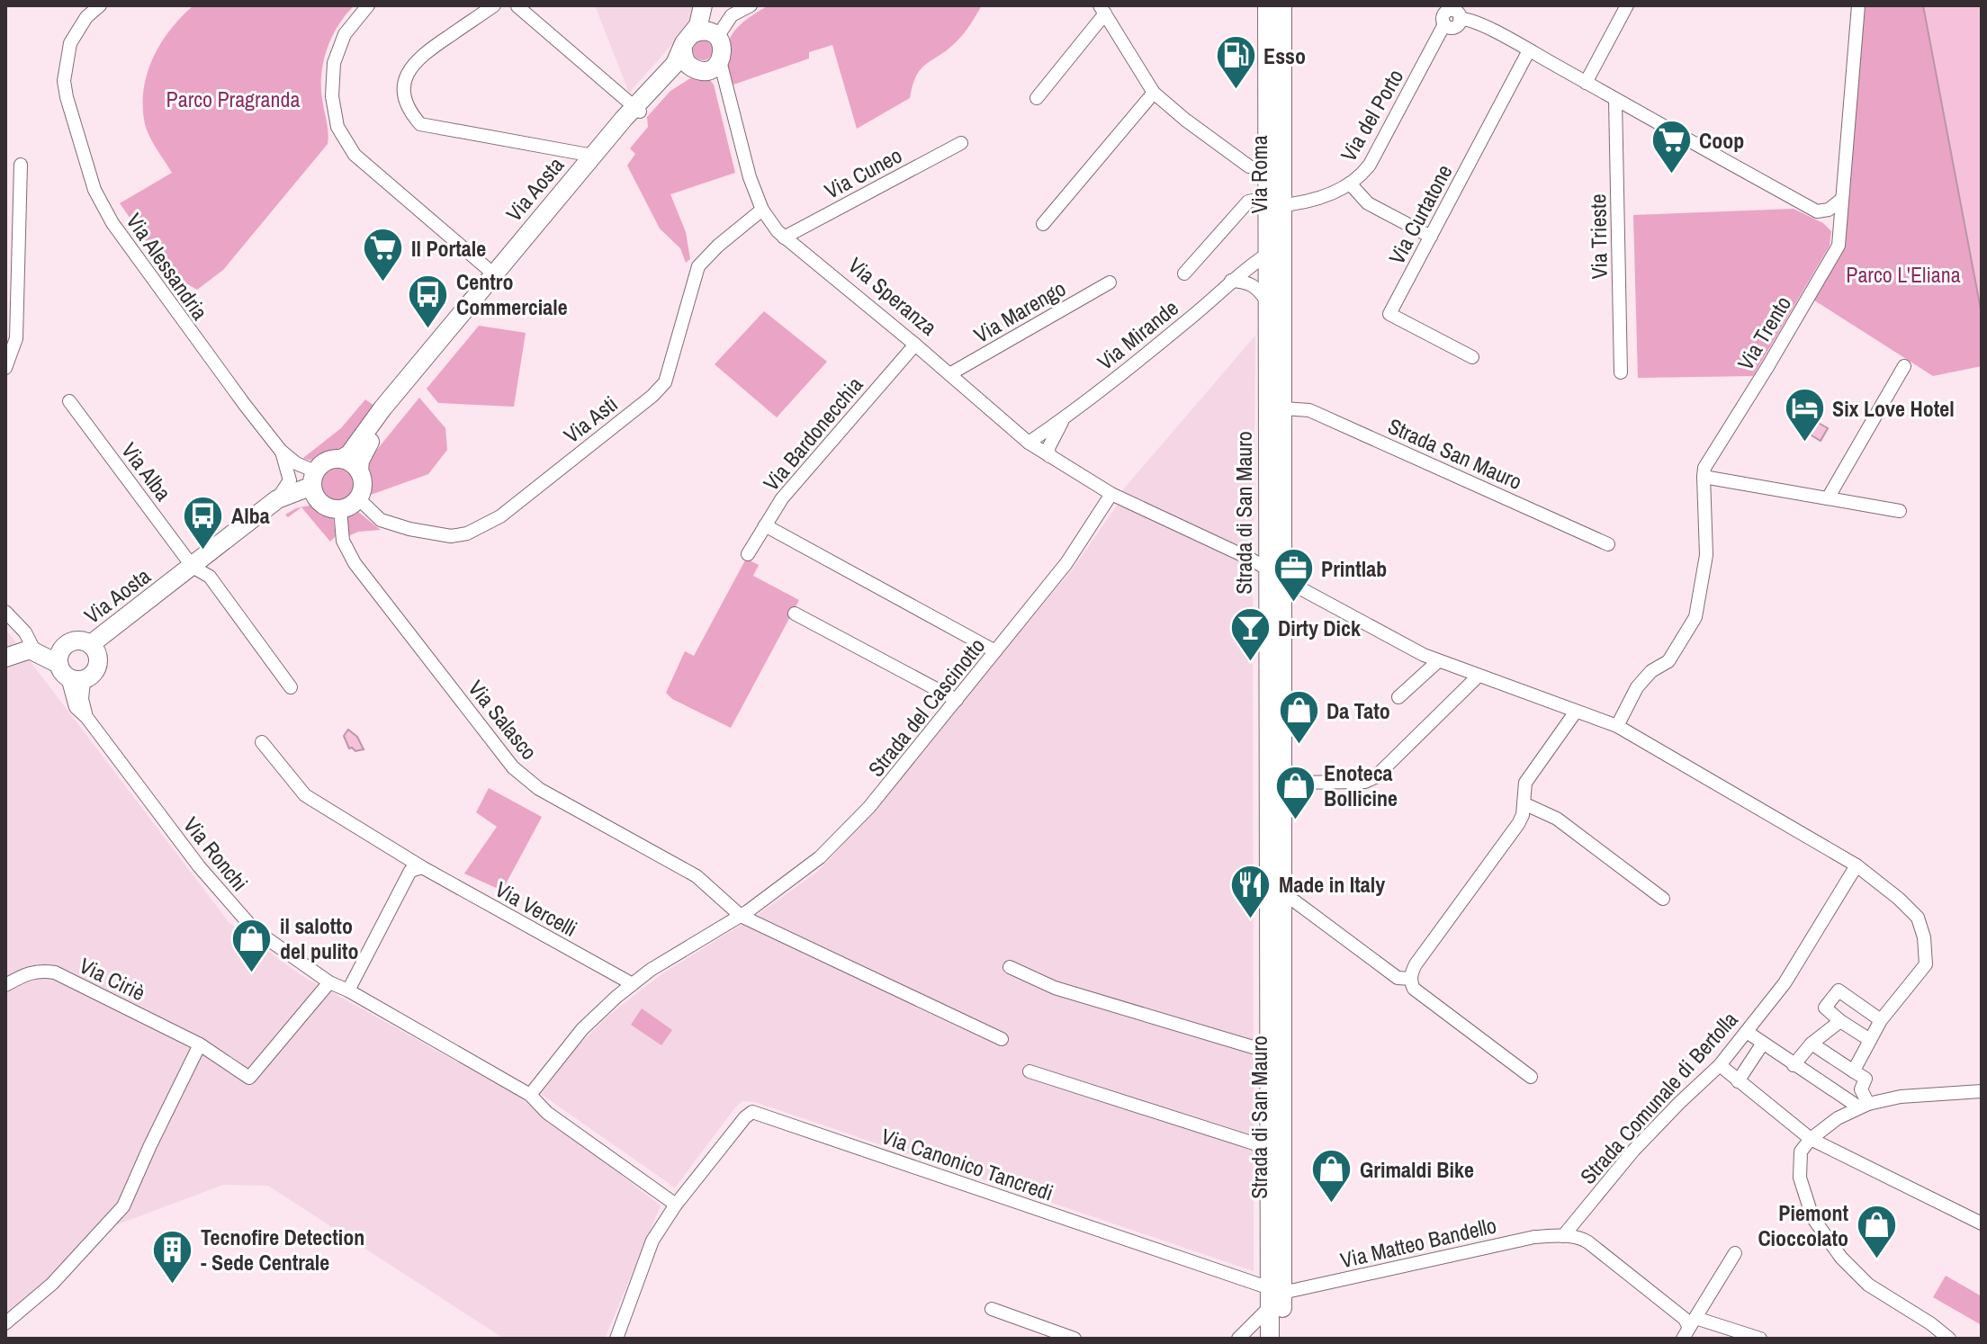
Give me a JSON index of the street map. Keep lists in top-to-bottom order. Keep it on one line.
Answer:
{"streets":{"main road":["Via Roma","Via Aosta","Strada di San Mauro"],"street":["Via del Porto","Via Cuneo","Via Curtatone","Via Trieste","Via Alessandria","Via Speranza","Via Marengo","Via Trento","Via Mirande","Via Asti","Via Bardonecchia","Strada San Mauro","Via Alba","Strada del Cascinotto","Via Salasco","Via Ronchi","Via Vercelli","Via Ciriè","Strada Comunale di Bertolla","Via Canonico Tancredi","Via Matteo Bandello"]},"crossings":[["Via del Porto","Via Roma"],["Via Cuneo","Via Speranza"],["Via Roma","Via Mirande"],["Via Roma","Strada di San Mauro"],["Via Aosta","Via Alessandria"],["Via Aosta","Via Speranza"],["Via Aosta","Via Asti"],["Via Aosta","Via Alba"],["Via Aosta","Via Salasco"],["Via Alessandria","Via Asti"],["Via Alessandria","Via Salasco"],["Via Speranza","Via Marengo"],["Via Speranza","Via Mirande"],["Via Speranza","Via Asti"],["Via Speranza","Via Bardonecchia"],["Via Speranza","Strada del Cascinotto"],["Via Asti","Via Salasco"],["Strada San Mauro","Strada di San Mauro"],["Strada di San Mauro","Via Canonico Tancredi"],["Strada di San Mauro","Via Matteo Bandello"],["Strada del Cascinotto","Via Salasco"],["Strada del Cascinotto","Via Ronchi"],["Strada del Cascinotto","Via Vercelli"],["Via Ronchi","Via Ciriè"],["Strada Comunale di Bertolla","Via Matteo Bandello"],["Via Canonico Tancredi","Via Matteo Bandello"]],"parks":["Parco Pragranda","Parco L'Eliana"],"places":{"fuel station":["Esso"],"supermarket":["Coop","Il Portale"],"bus stop":["Centro Commerciale","Alba"],"hotel":["Six Love Hotel"],"office":["Printlab"],"bar":["Dirty Dick"],"shop":["Da Tato","Enoteca Bollicine","il salotto del pulito","Grimaldi Bike","Piemont Cioccolato"],"restaurant":["Made in Italy"],"building":["Tecnofire Detection - Sede Centrale"]}}
